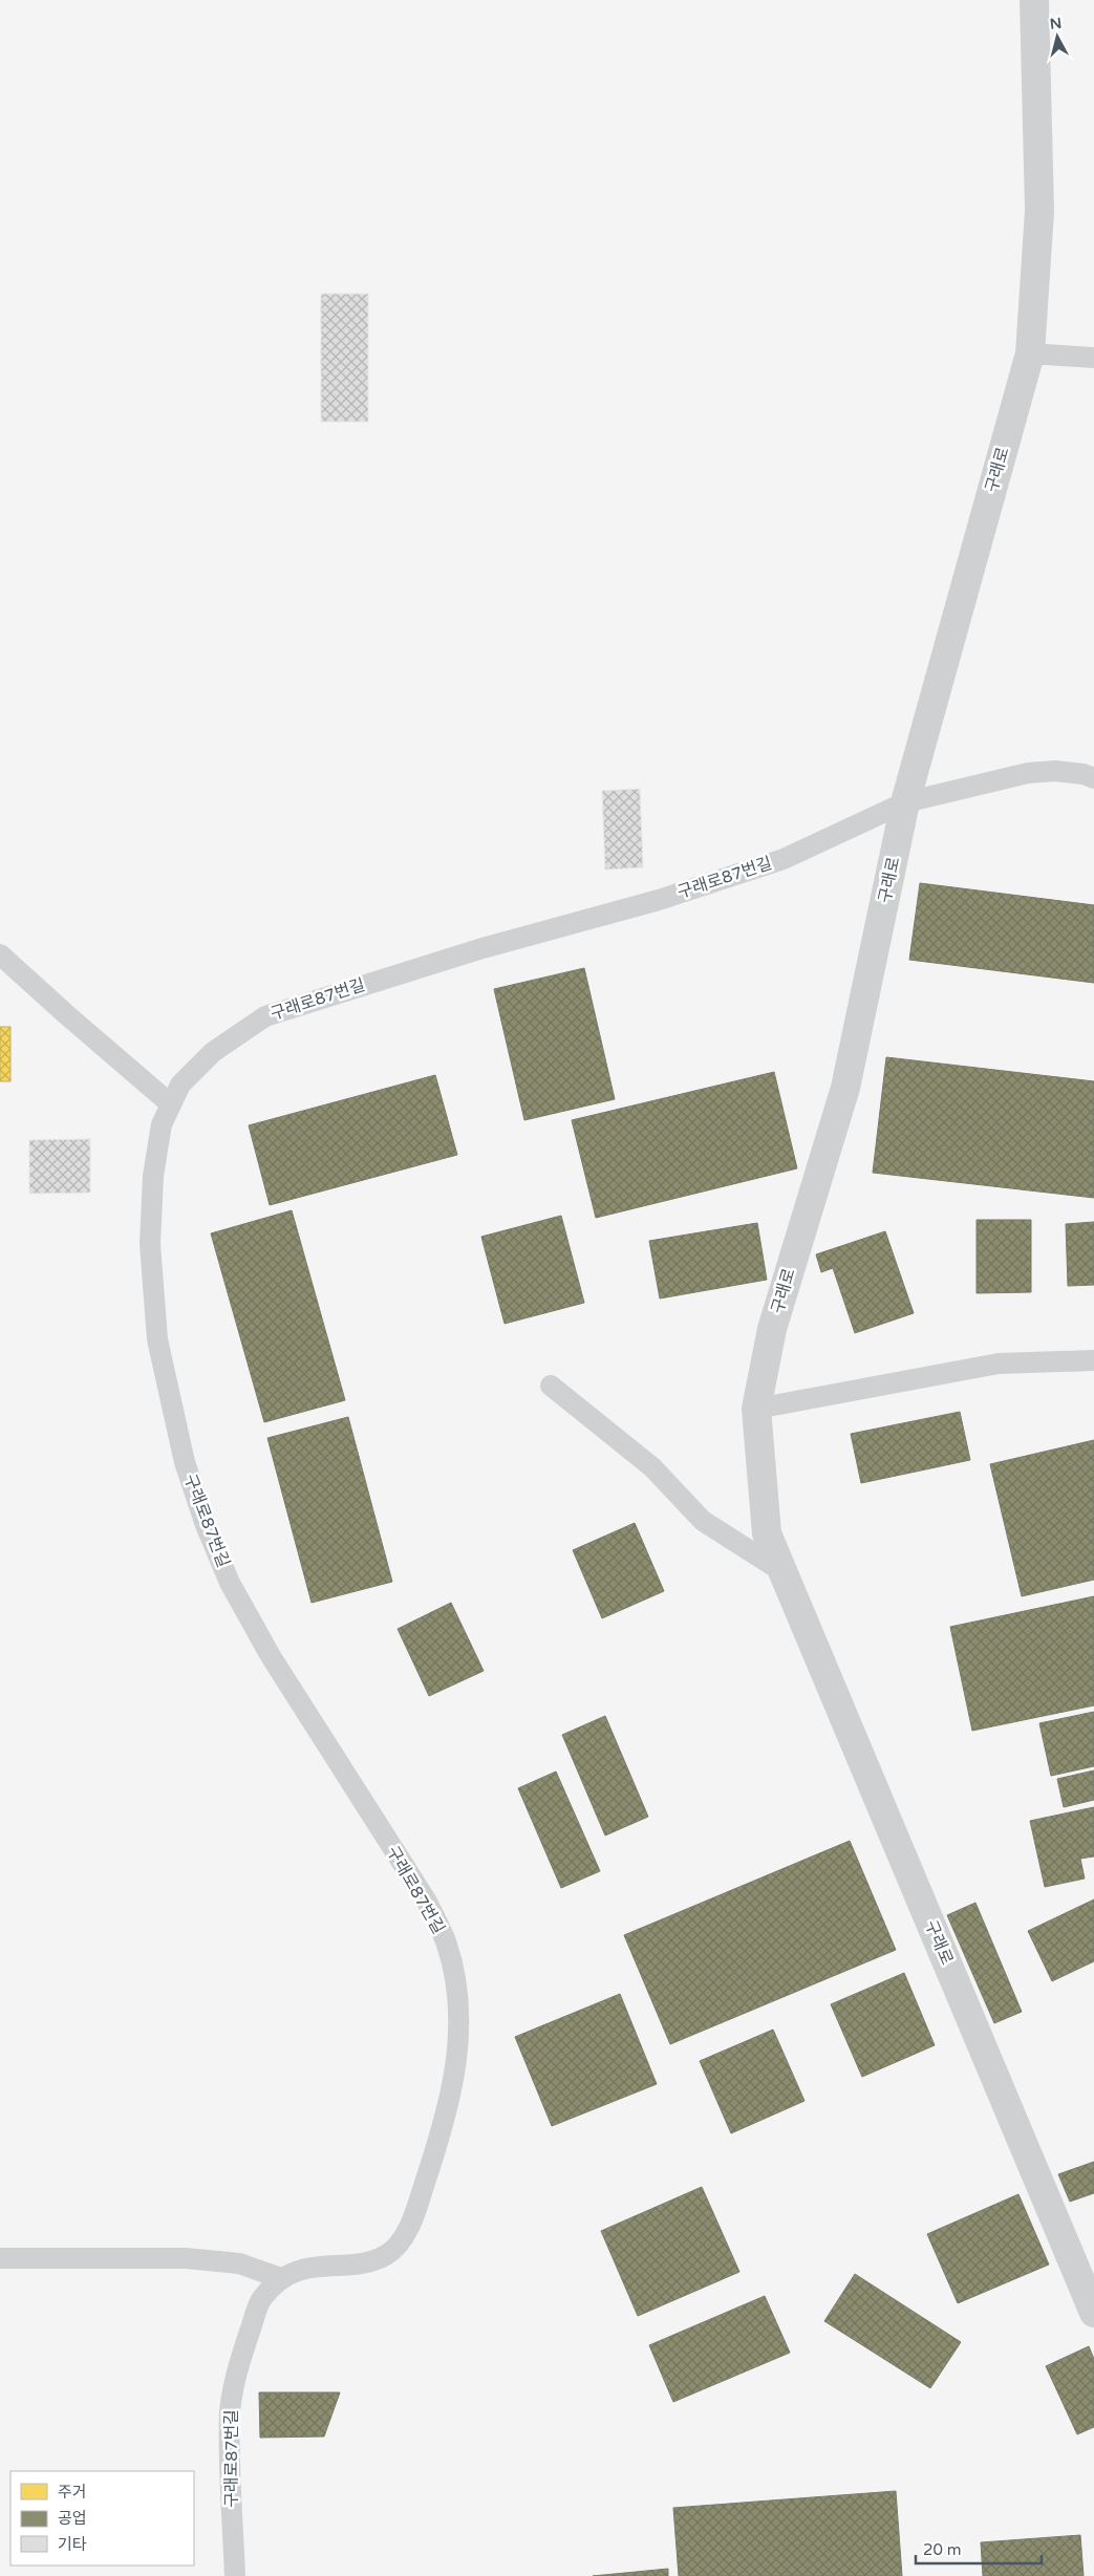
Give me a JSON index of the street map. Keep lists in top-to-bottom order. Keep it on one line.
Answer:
{"streets":{"street":["구래로"],"lane":["구래로87번길"]},"crossings":[["구래로","구래로87번길"]],"legend":["주거","공업","기타"],"scale_bar":"20 m","north":"top"}
